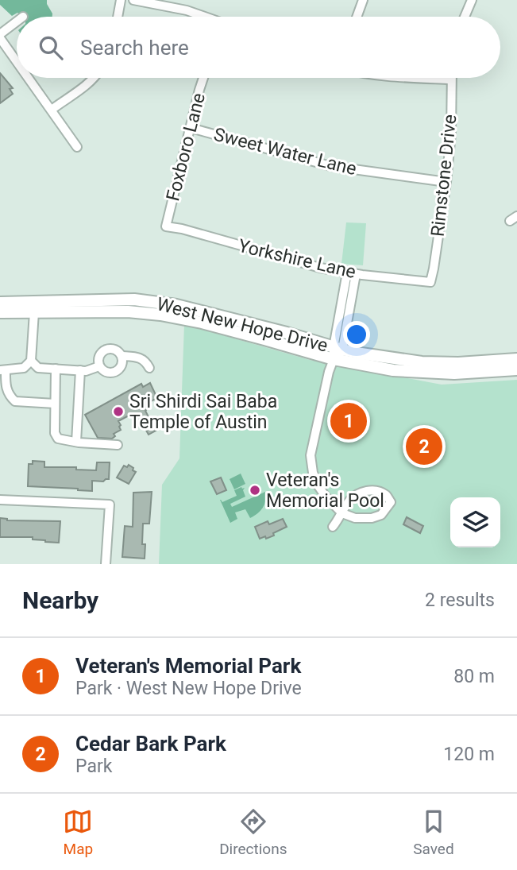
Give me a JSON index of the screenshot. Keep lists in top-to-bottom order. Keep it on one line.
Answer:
{"streets":{"main road":["West New Hope Drive"],"street":["Foxboro Lane","Sweet Water Lane","Rimstone Drive","Yorkshire Lane"]},"crossings":[["Foxboro Lane","Sweet Water Lane"],["Foxboro Lane","Yorkshire Lane"],["Sweet Water Lane","Rimstone Drive"],["Rimstone Drive","Yorkshire Lane"]],"places":["Sri Shirdi Sai Baba Temple of Austin","Veteran's Memorial Pool"],"page":{"search":"Search here","pins":["1","2"],"heading":["Nearby","2 results"],"list":[{"mark":"1","name":"Veteran's Memorial Park","note":"Park · West New Hope Drive","value":"80 m"},{"mark":"2","name":"Cedar Bark Park","note":"Park","value":"120 m"}],"nav":["Map","Directions","Saved"]}}
